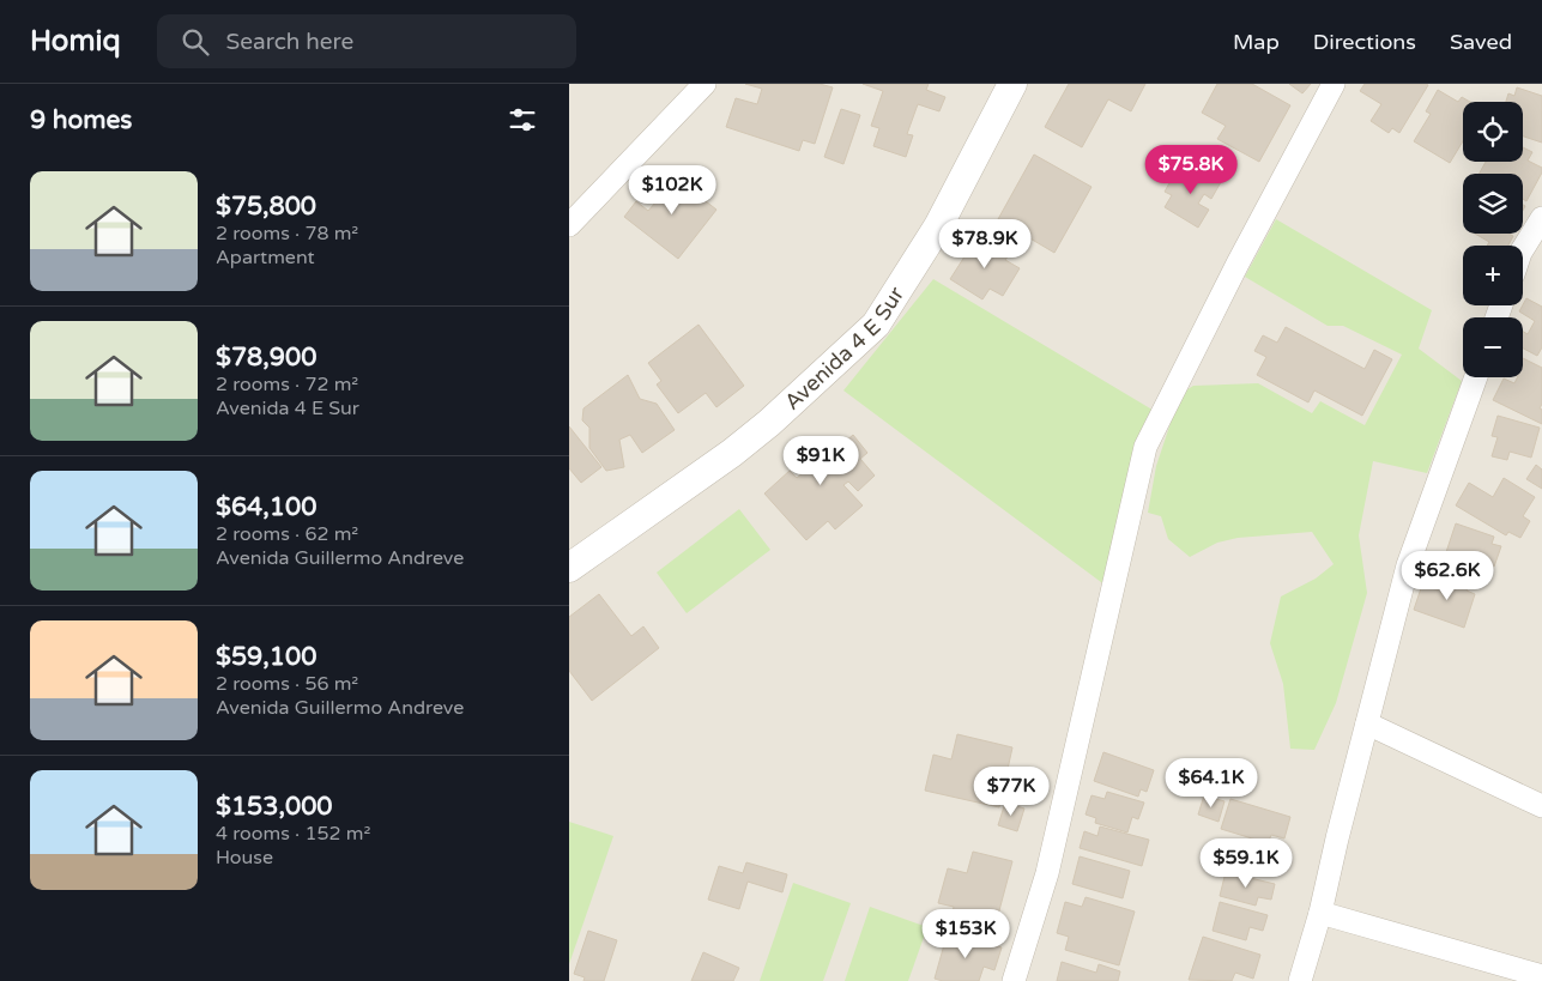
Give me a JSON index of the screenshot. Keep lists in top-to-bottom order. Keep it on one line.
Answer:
{"streets":{"street":["Avenida 4 E Sur"]},"page":{"header":"Homiq","search":"Search here","nav":["Map","Directions","Saved"],"heading":"9 homes","map_buttons":["+","−"],"price":["$75.8K","$102K","$78.9K","$91K","$62.6K","$64.1K","$77K","$59.1K","$153K"],"list":[{"name":"$75,800","note":"2 rooms · 78 m² · Apartment"},{"name":"$78,900","note":"2 rooms · 72 m² · Avenida 4 E Sur"},{"name":"$64,100","note":"2 rooms · 62 m² · Avenida Guillermo Andreve"},{"name":"$59,100","note":"2 rooms · 56 m² · Avenida Guillermo Andreve"},{"name":"$153,000","note":"4 rooms · 152 m² · House"}]}}
